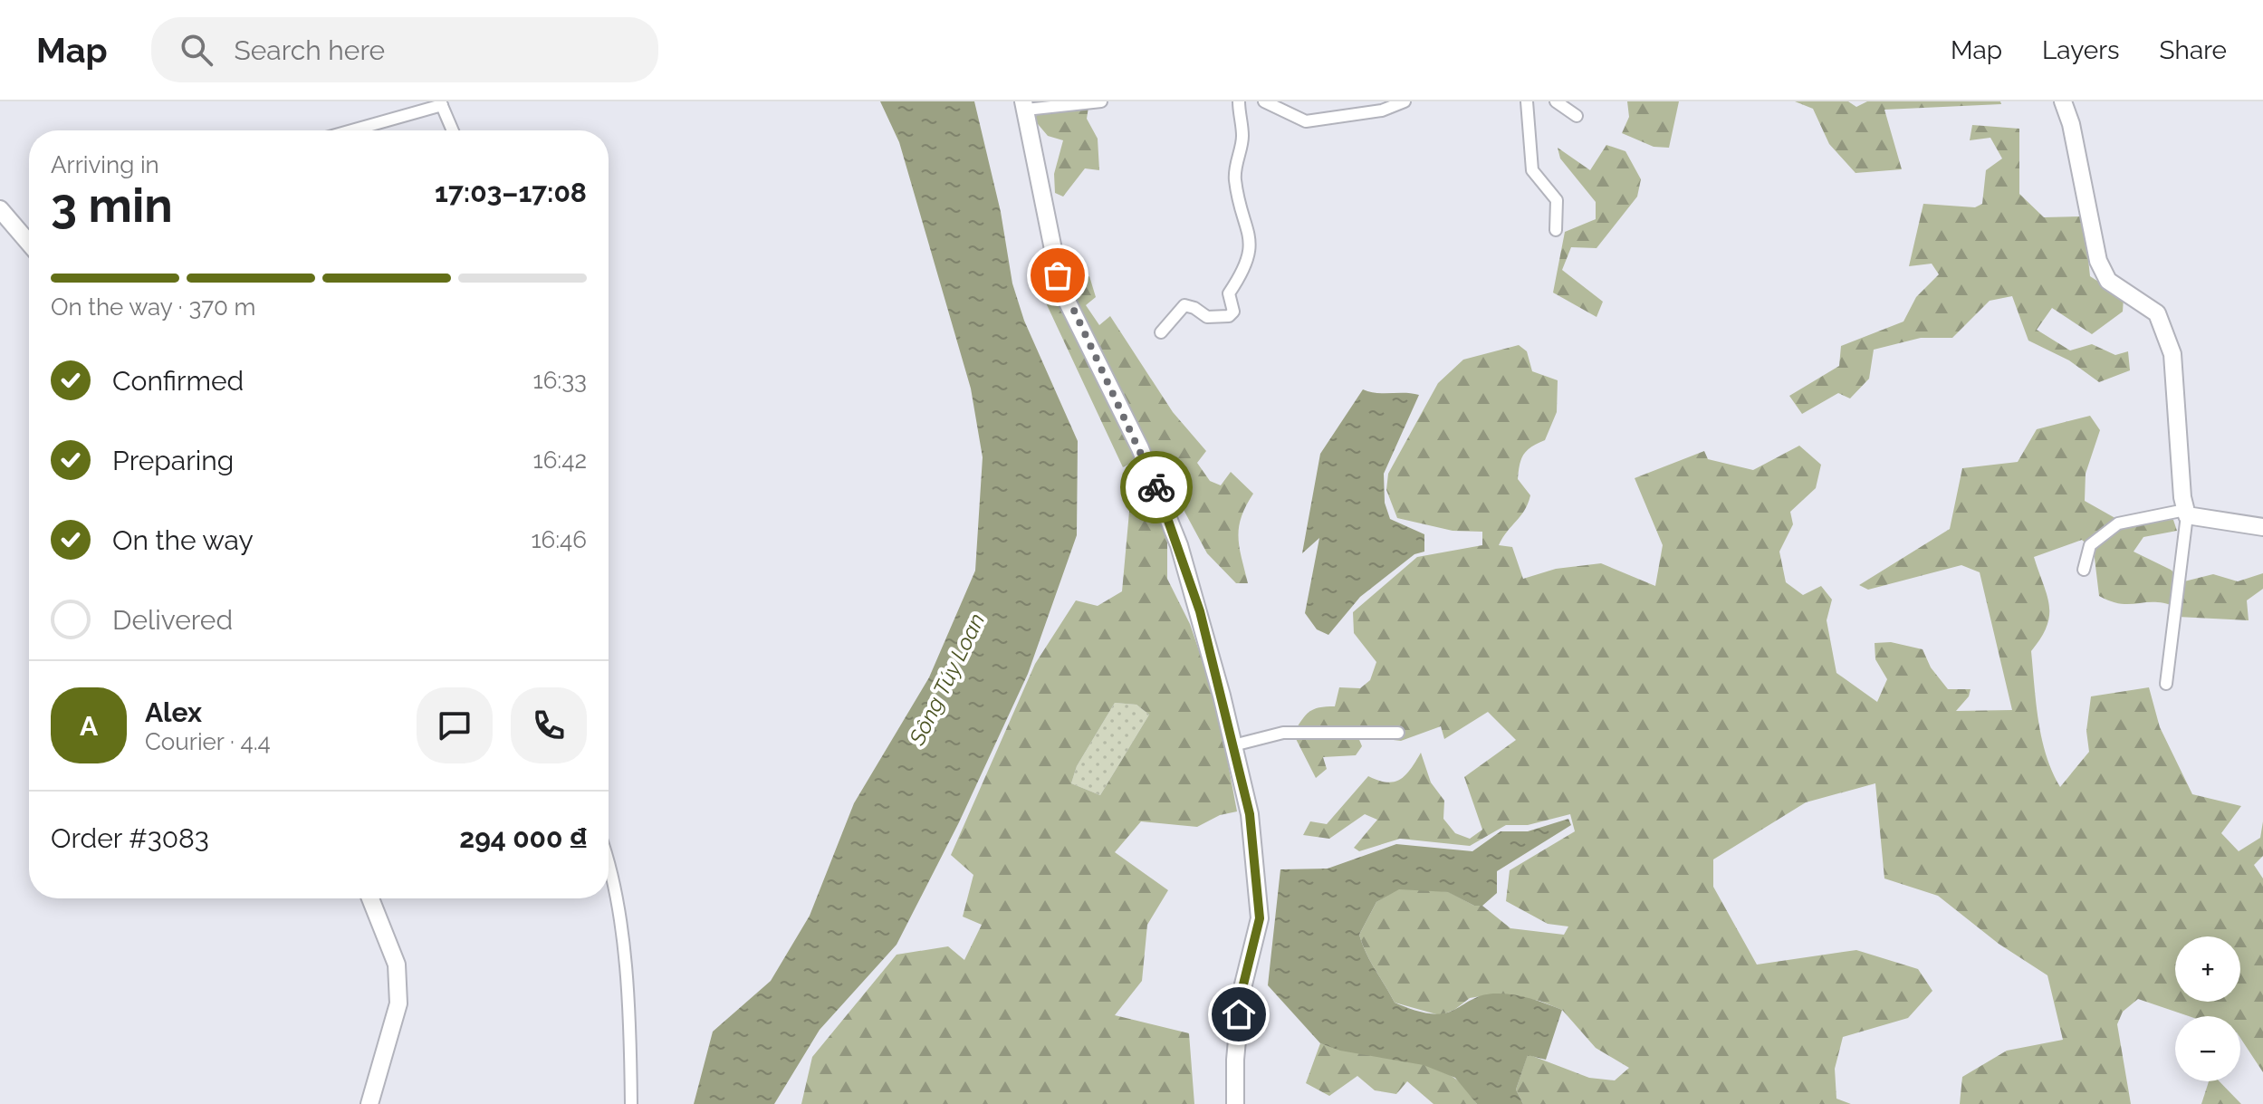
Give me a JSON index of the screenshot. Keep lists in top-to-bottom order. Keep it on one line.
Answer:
{"water":["Sông Túy Loan"],"page":{"header":"Map","search":"Search here","nav":["Map","Layers","Share"],"heading":["3 min","Arriving in","17:03–17:08"],"panel":["Alex","Courier · 4.4","Order #3083","294 000 ₫"],"bar":"On the way · 370 m","list":[["Confirmed","16:33"],["Preparing","16:42"],["On the way","16:46"],"Delivered"],"round":"A","map_buttons":["+","−"]}}
